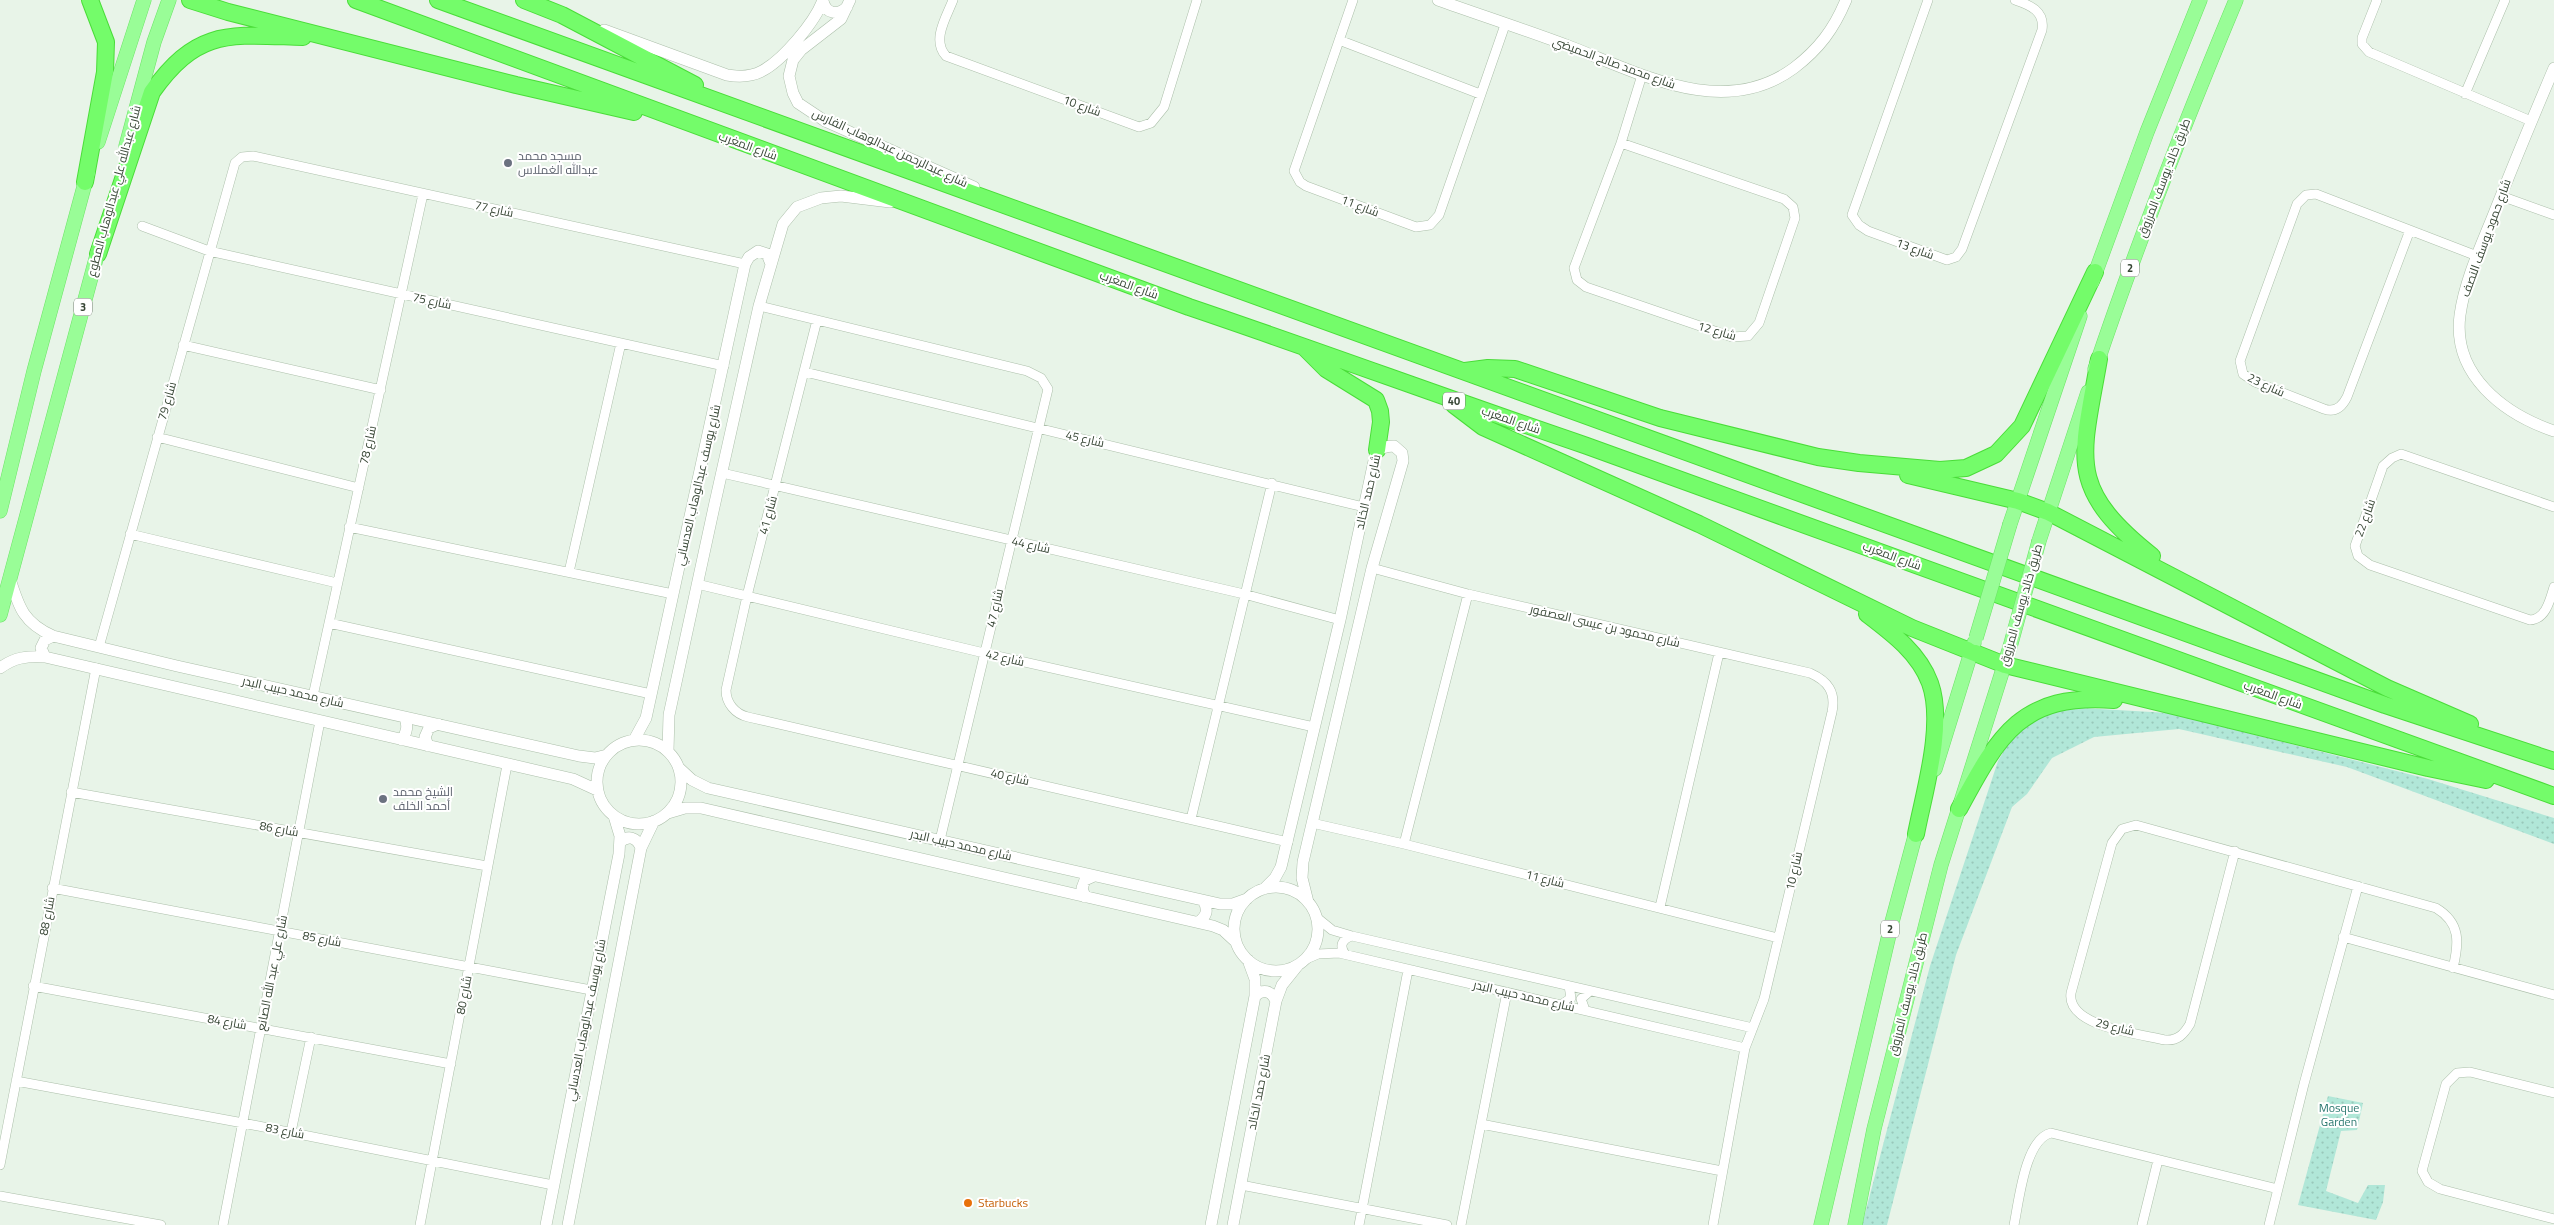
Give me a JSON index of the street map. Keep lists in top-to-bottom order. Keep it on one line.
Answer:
{"streets":{"highway":["شارع المغرب","40"],"main road":["طريق خالد يوسف المرزوق","شارع عبدالله علي عبدالوهاب المطوع","2","3"],"street":["شارع محمد صالح الحميضي","شارع 10","شارع عبدالرحمن عبدالوهاب الفارس","شارع 11","شارع 77","شارع حمود يوسف النصف","شارع 13","شارع 75","شارع 12","شارع 23","شارع 79","شارع 45","شارع 78","شارع يوسف عبدالوهاب العدساني","شارع حمد الخالد","شارع 41","شارع 22","شارع 44","شارع 47","شارع محمود بن عيسى العصفور","شارع 42","شارع محمد حبيب البدر","شارع 40","شارع 86","شارع 88","شارع 85","شارع علي عبد الله الصانع","شارع 80","شارع 84","شارع 29","شارع 83"]},"crossings":[["شارع محمد صالح الحميضي","شارع 11"],["شارع محمد صالح الحميضي","شارع 12"],["شارع 10","شارع 11"],["شارع 10","شارع محمود بن عيسى العصفور"],["شارع 10","شارع محمد حبيب البدر"],["شارع المغرب","شارع يوسف عبدالوهاب العدساني"],["شارع عبدالرحمن عبدالوهاب الفارس","40"],["شارع عبدالله علي عبدالوهاب المطوع","شارع محمد حبيب البدر"],["شارع 11","شارع حمد الخالد"],["شارع 77","شارع 79"],["شارع 77","شارع 78"],["شارع 77","شارع يوسف عبدالوهاب العدساني"],["شارع حمود يوسف النصف","شارع 23"],["شارع 75","شارع 79"],["شارع 75","شارع 78"],["شارع 75","شارع يوسف عبدالوهاب العدساني"],["شارع 79","شارع محمد حبيب البدر"],["شارع 45","شارع حمد الخالد"],["شارع 45","شارع 41"],["شارع 45","شارع 47"],["شارع 78","شارع محمد حبيب البدر"],["شارع يوسف عبدالوهاب العدساني","شارع 44"],["شارع يوسف عبدالوهاب العدساني","شارع 42"],["شارع يوسف عبدالوهاب العدساني","شارع محمد حبيب البدر"],["شارع يوسف عبدالوهاب العدساني","شارع 85"],["شارع يوسف عبدالوهاب العدساني","شارع 83"],["شارع حمد الخالد","شارع 44"],["شارع حمد الخالد","شارع محمود بن عيسى العصفور"],["شارع حمد الخالد","شارع 42"],["شارع حمد الخالد","شارع محمد حبيب البدر"],["شارع حمد الخالد","شارع 40"],["شارع 41","شارع 44"],["شارع 41","شارع 47"],["شارع 41","شارع 42"],["شارع 41","شارع 40"],["شارع 44","شارع 47"],["شارع 47","شارع 42"],["شارع 47","شارع محمد حبيب البدر"],["شارع 47","شارع 40"],["شارع محمد حبيب البدر","شارع 88"],["شارع محمد حبيب البدر","شارع علي عبد الله الصانع"],["شارع محمد حبيب البدر","شارع 80"],["شارع 86","شارع 88"],["شارع 86","شارع علي عبد الله الصانع"],["شارع 86","شارع 80"],["شارع 88","شارع 85"],["شارع 88","شارع 84"],["شارع 88","شارع 83"],["شارع 85","شارع علي عبد الله الصانع"],["شارع 85","شارع 80"],["شارع علي عبد الله الصانع","شارع 84"],["شارع علي عبد الله الصانع","شارع 83"],["شارع 80","شارع 84"],["شارع 80","شارع 83"]],"parks":["Mosque Garden"],"places":["مسجد محمد عبدالله الغملاس","الشيخ محمد أحمد الخلف","Starbucks"]}
